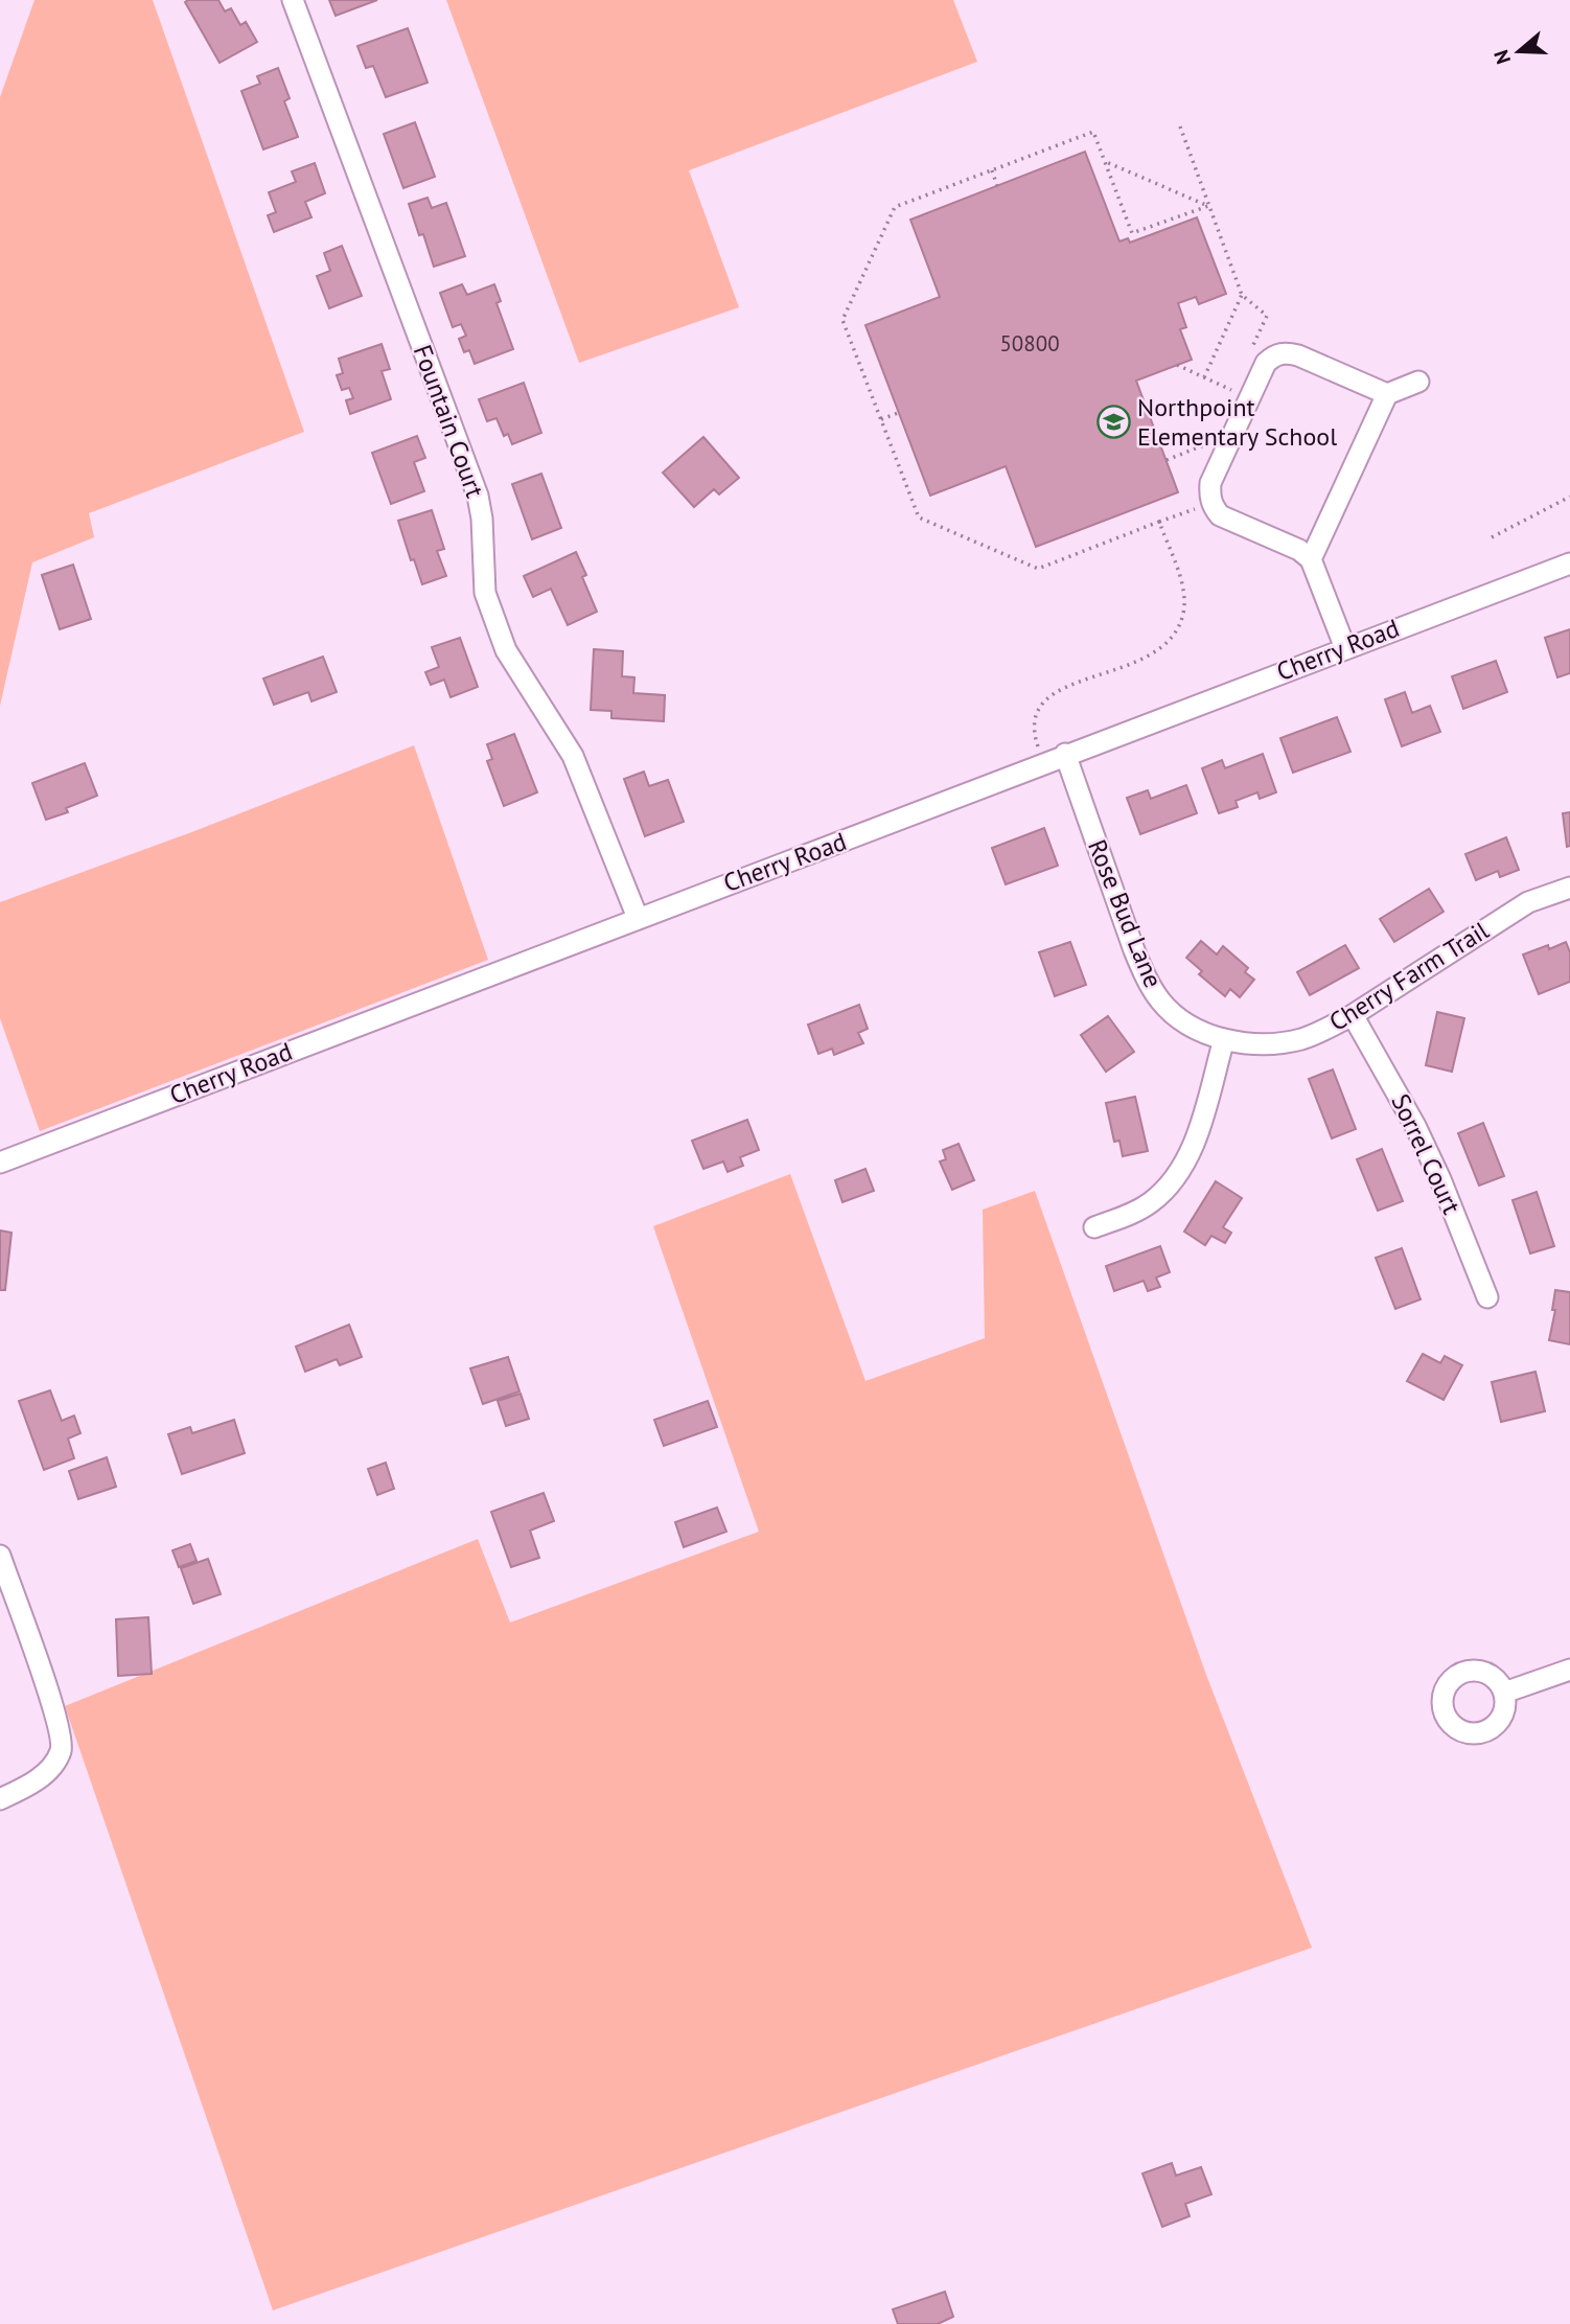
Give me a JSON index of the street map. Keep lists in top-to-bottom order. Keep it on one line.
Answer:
{"streets":{"street":["Fountain Court","Cherry Road","Rose Bud Lane","Cherry Farm Trail","Sorrel Court"]},"crossings":[["Fountain Court","Cherry Road"],["Cherry Road","Rose Bud Lane"],["Rose Bud Lane","Cherry Farm Trail"],["Cherry Farm Trail","Sorrel Court"]],"places":{"school or university":["Northpoint Elementary School"]},"house_numbers":["50800"],"north":"left"}
